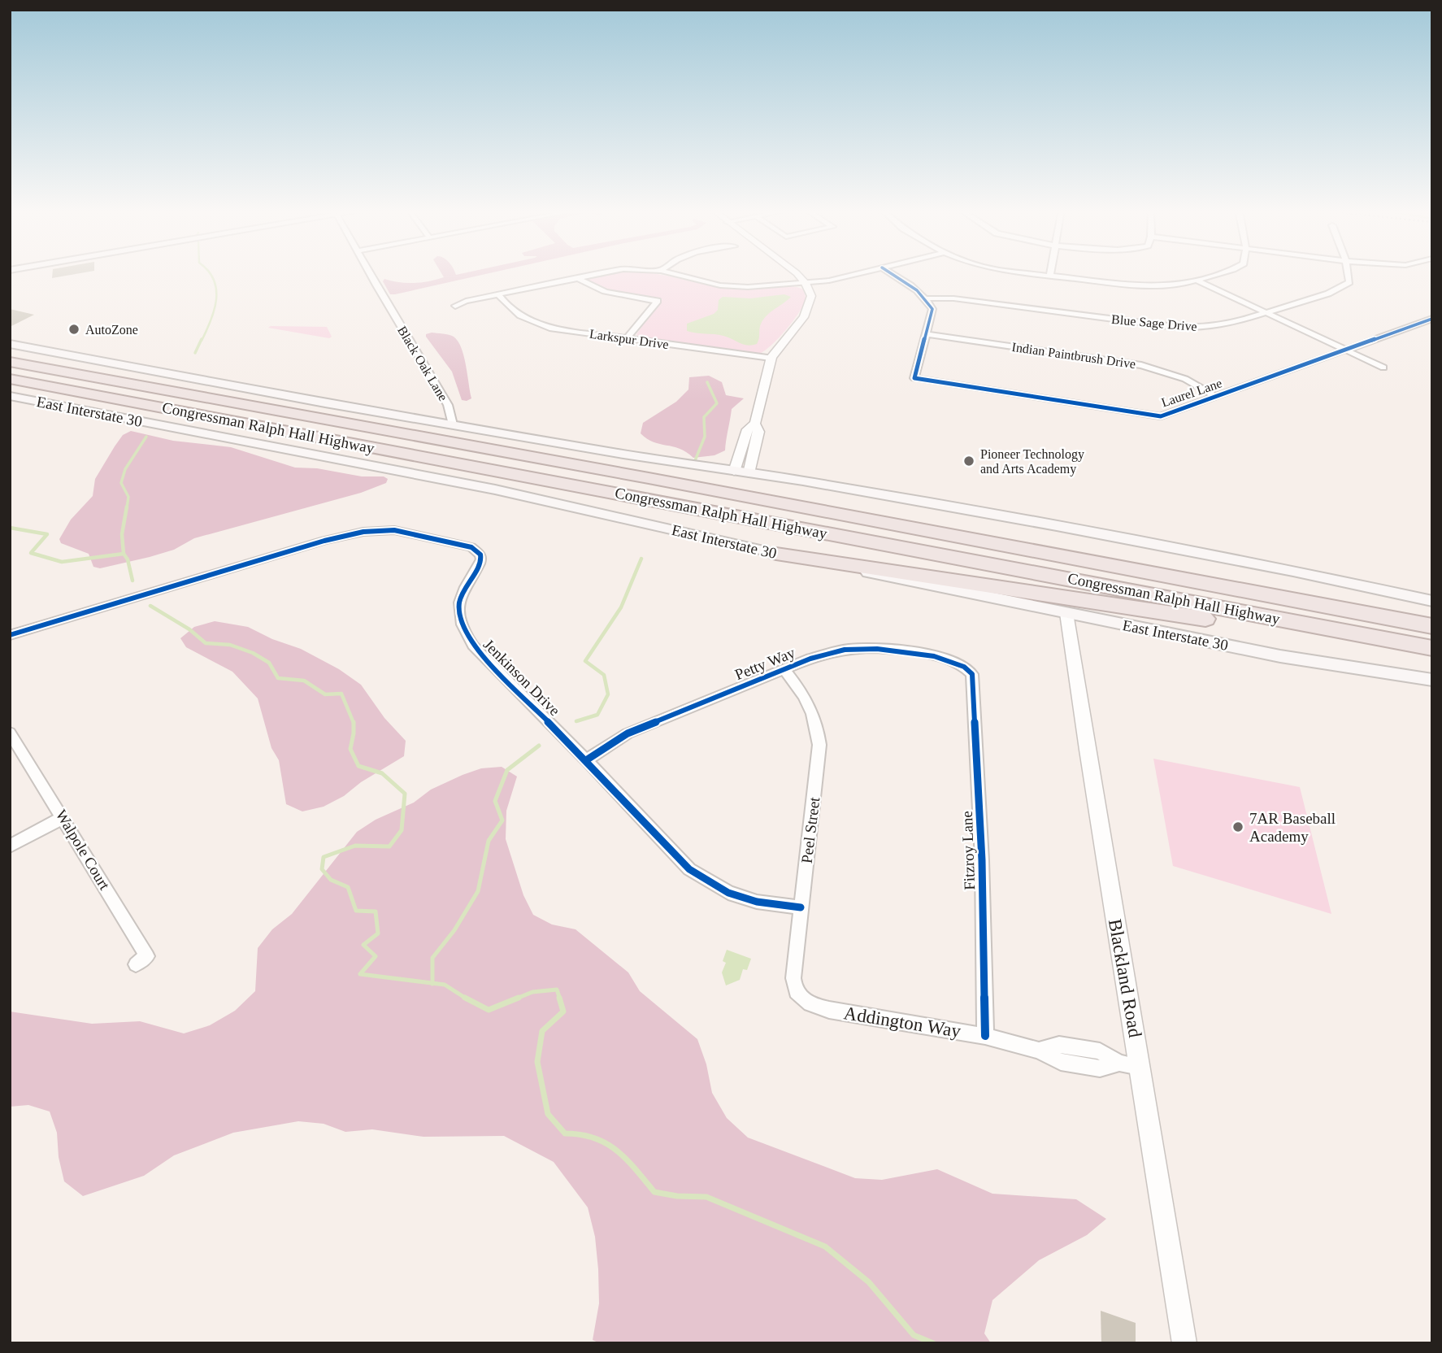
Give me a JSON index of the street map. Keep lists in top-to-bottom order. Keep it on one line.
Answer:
{"streets":{"highway":["Congressman Ralph Hall Highway"],"main road":["East Interstate 30"],"street":["Blue Sage Drive","Larkspur Drive","Indian Paintbrush Drive","Black Oak Lane","Laurel Lane","Petty Way","Jenkinson Drive","Peel Street","Walpole Court","Fitzroy Lane","Blackland Road","Addington Way"]},"crossings":[["Indian Paintbrush Drive","Laurel Lane"],["East Interstate 30","Blackland Road"],["Petty Way","Jenkinson Drive"],["Petty Way","Peel Street"],["Petty Way","Fitzroy Lane"],["Jenkinson Drive","Peel Street"],["Peel Street","Addington Way"],["Fitzroy Lane","Addington Way"],["Blackland Road","Addington Way"]],"places":["AutoZone","Pioneer Technology and Arts Academy","7AR Baseball Academy"]}
